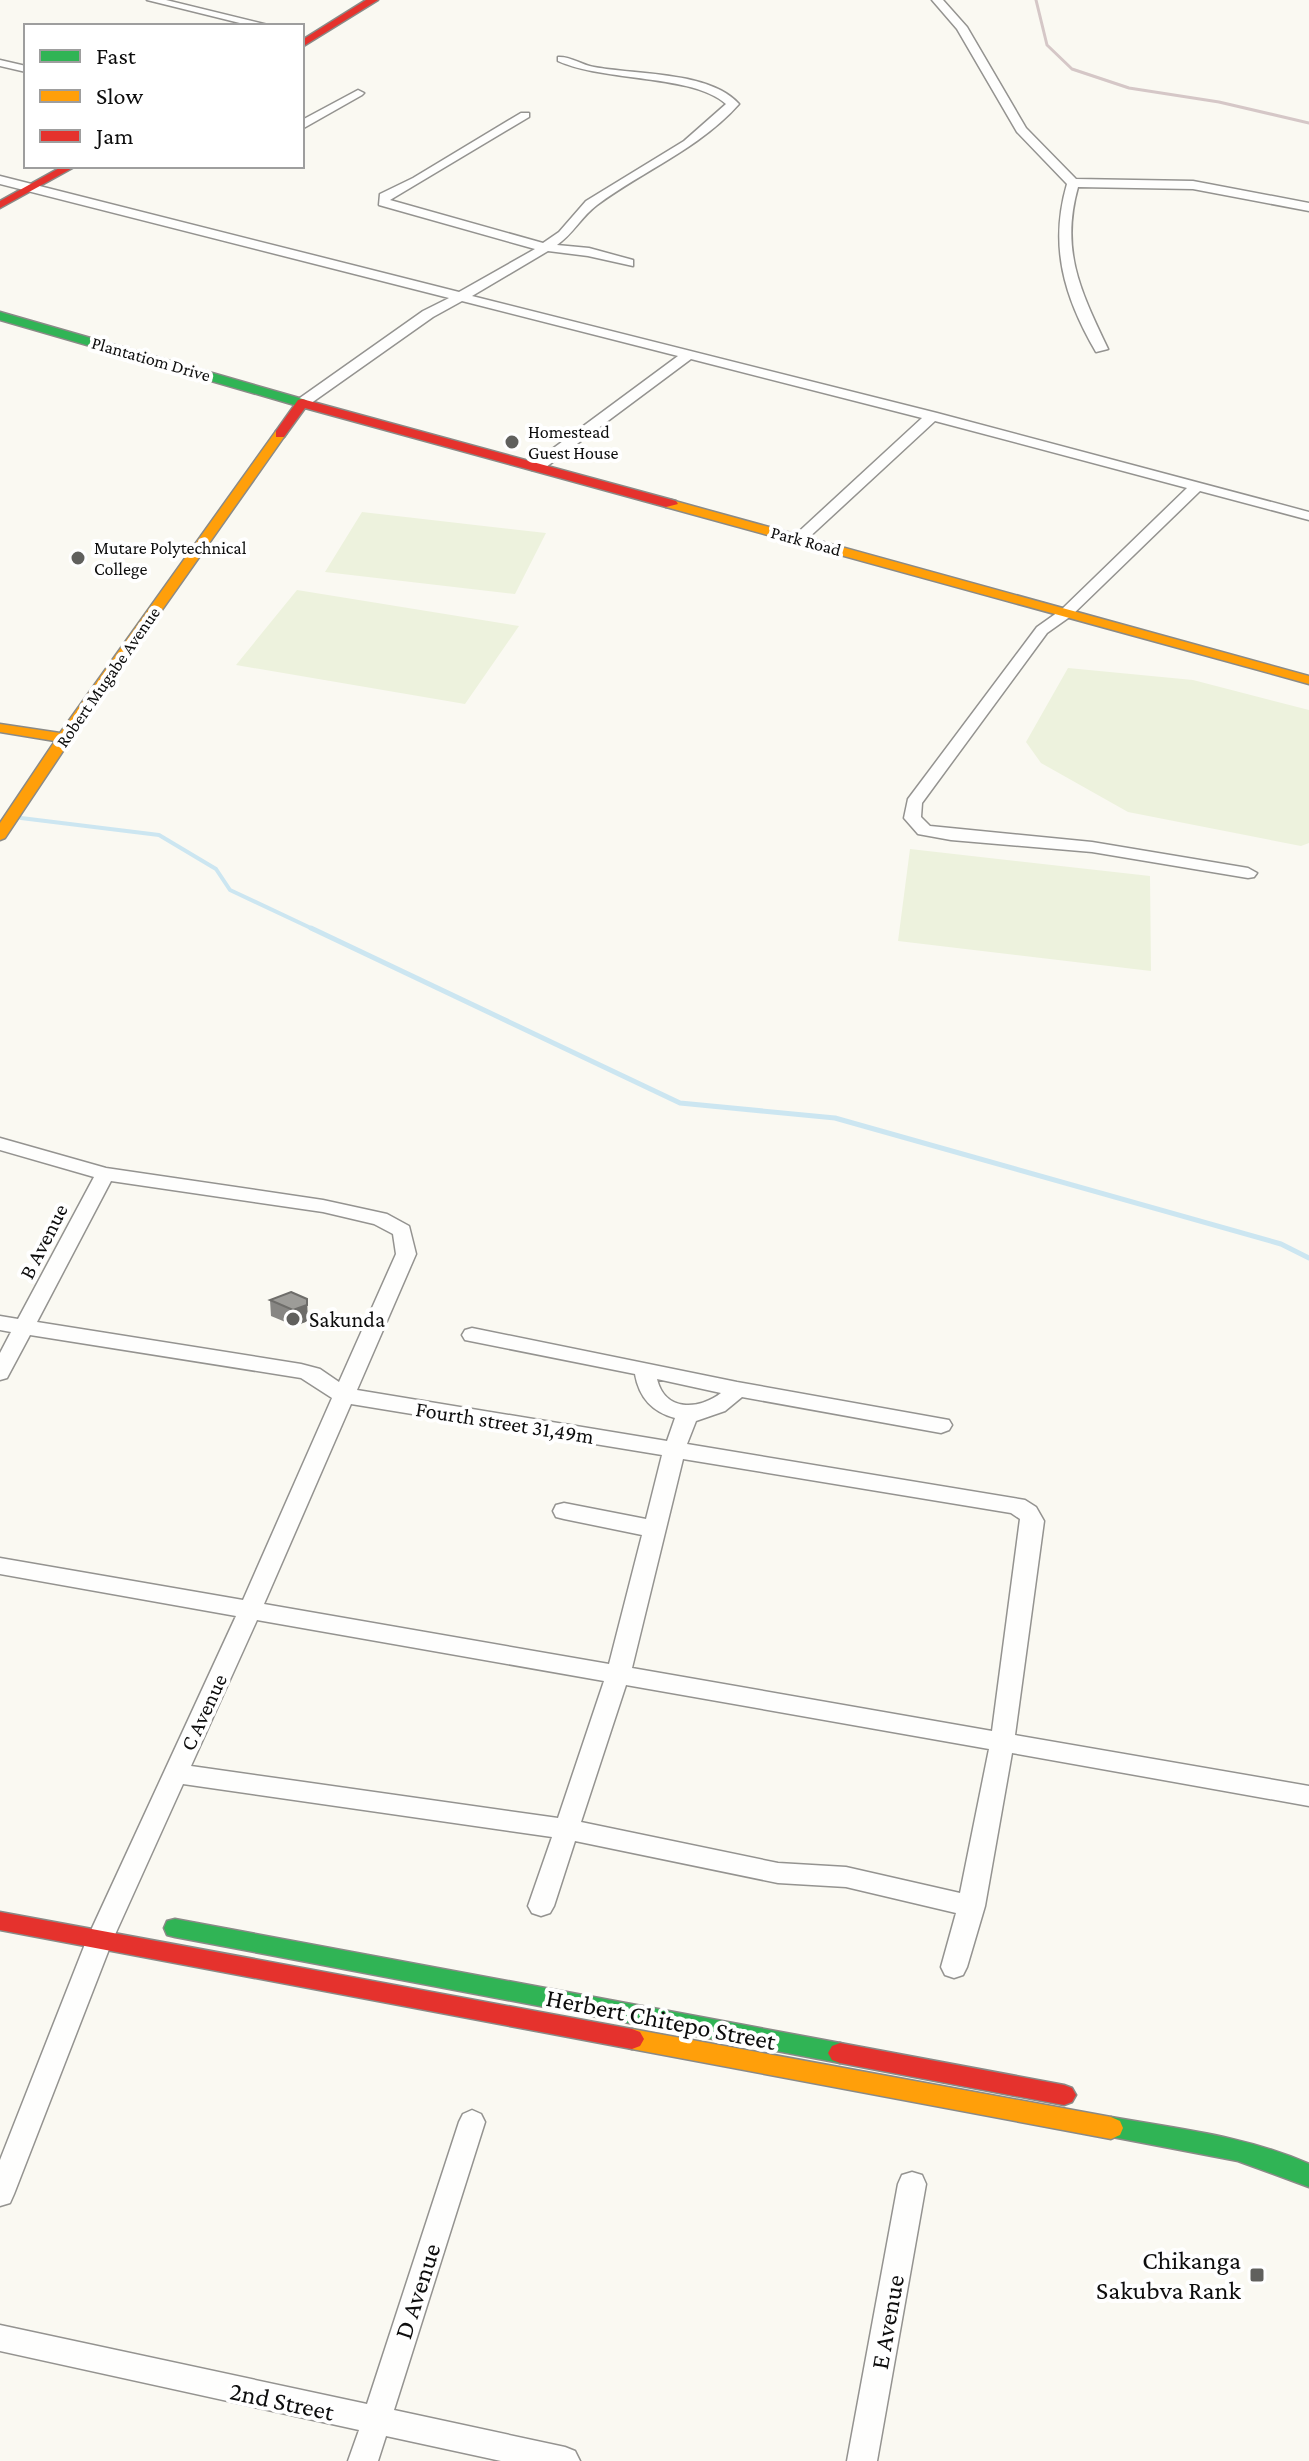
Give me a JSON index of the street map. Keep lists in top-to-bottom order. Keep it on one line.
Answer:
{"streets":{"main road":["Plantatiom Drive","Park Road","Robert Mugabe Avenue","Herbert Chitepo Street"],"street":["B Avenue","Fourth street 31,49m","C Avenue","D Avenue","E Avenue","2nd Street"]},"crossings":[["Plantatiom Drive","Park Road"],["Plantatiom Drive","Robert Mugabe Avenue"],["Park Road","Robert Mugabe Avenue"],["B Avenue","Fourth street 31,49m"],["B Avenue","C Avenue"],["Fourth street 31,49m","C Avenue"],["C Avenue","Herbert Chitepo Street"],["D Avenue","2nd Street"]],"places":{"other":["Homestead Guest House","Mutare Polytechnical College","Sakunda"],"transit":["Chikanga Sakubva Rank"]},"legend":["Fast","Slow","Jam"]}
